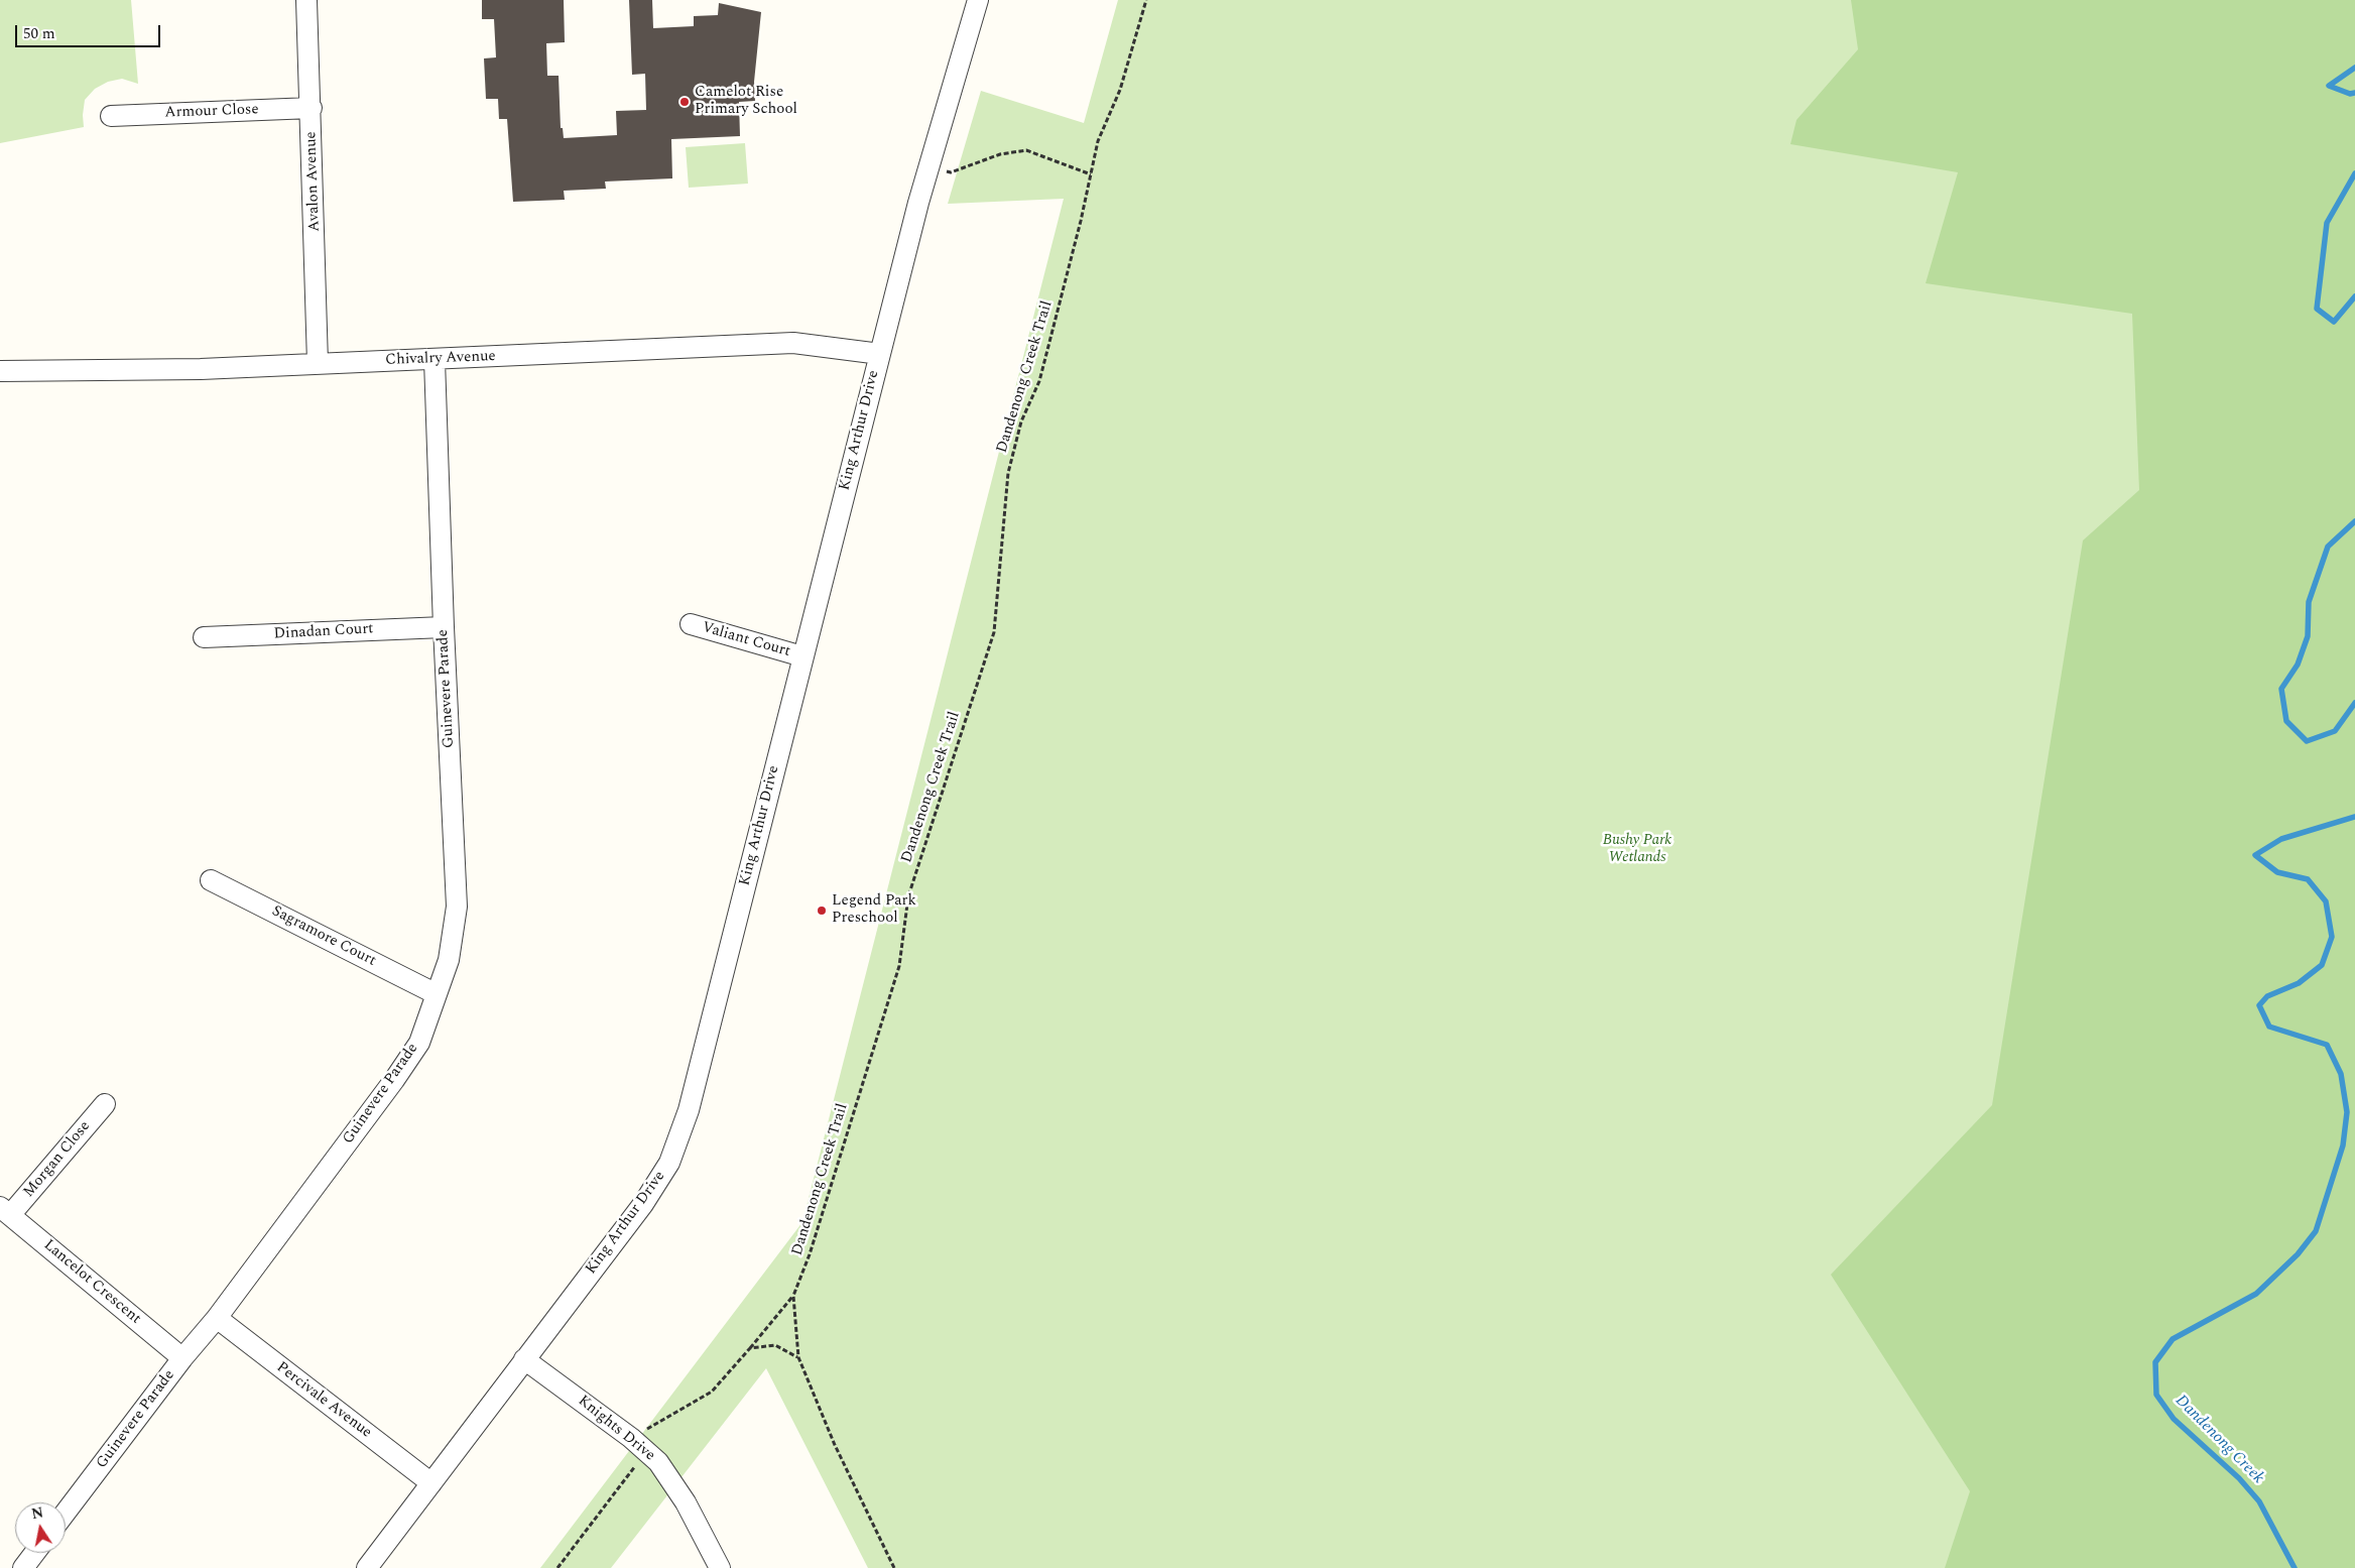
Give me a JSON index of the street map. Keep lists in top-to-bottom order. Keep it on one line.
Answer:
{"streets":{"street":["Armour Close","Avalon Avenue","Chivalry Avenue","King Arthur Drive","Dinadan Court","Valiant Court","Guinevere Parade","Sagramore Court","Morgan Close","Lancelot Crescent","Percivale Avenue","Knights Drive"],"path":["Dandenong Creek Trail"]},"crossings":[["Armour Close","Avalon Avenue"],["Avalon Avenue","Chivalry Avenue"],["Chivalry Avenue","King Arthur Drive"],["Chivalry Avenue","Guinevere Parade"],["King Arthur Drive","Valiant Court"],["King Arthur Drive","Percivale Avenue"],["King Arthur Drive","Knights Drive"],["Dinadan Court","Guinevere Parade"],["Guinevere Parade","Sagramore Court"],["Guinevere Parade","Lancelot Crescent"],["Guinevere Parade","Percivale Avenue"],["Morgan Close","Lancelot Crescent"]],"water":["Dandenong Creek"],"parks":["Bushy Park Wetlands"],"places":["Camelot Rise Primary School","Legend Park Preschool"],"scale_bar":"50 m","north":"top"}
